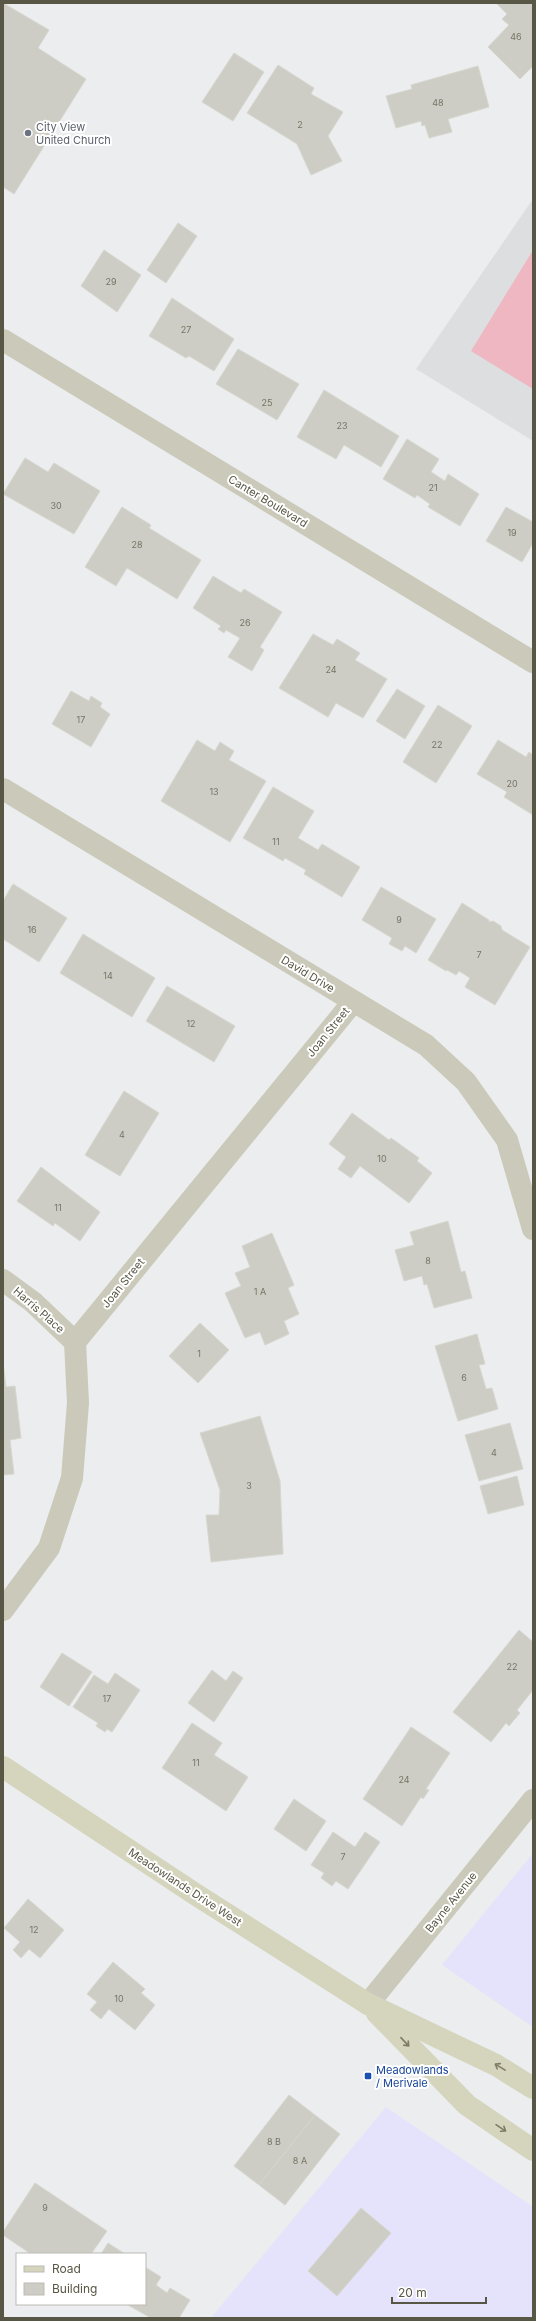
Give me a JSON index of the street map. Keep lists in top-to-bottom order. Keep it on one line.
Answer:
{"streets":{"main road":["Meadowlands Drive West"],"street":["Canter Boulevard","David Drive","Joan Street","Harris Place","Bayne Avenue"]},"crossings":[["David Drive","Joan Street"],["Joan Street","Harris Place"],["Meadowlands Drive West","Bayne Avenue"]],"places":{"other":["City View United Church"],"transit":["Meadowlands / Merivale"]},"house_numbers":["46","48","2","29","27","25","23","21","30","19","28","26","24","17","22","20","13","11","9","16","7","14","12","4","10","11","8","1 A","1","6","4","3","22","17","11","24","7","12","10","8 B","8 A","9"],"legend":["Road","Building"],"scale_bar":"20 m"}
